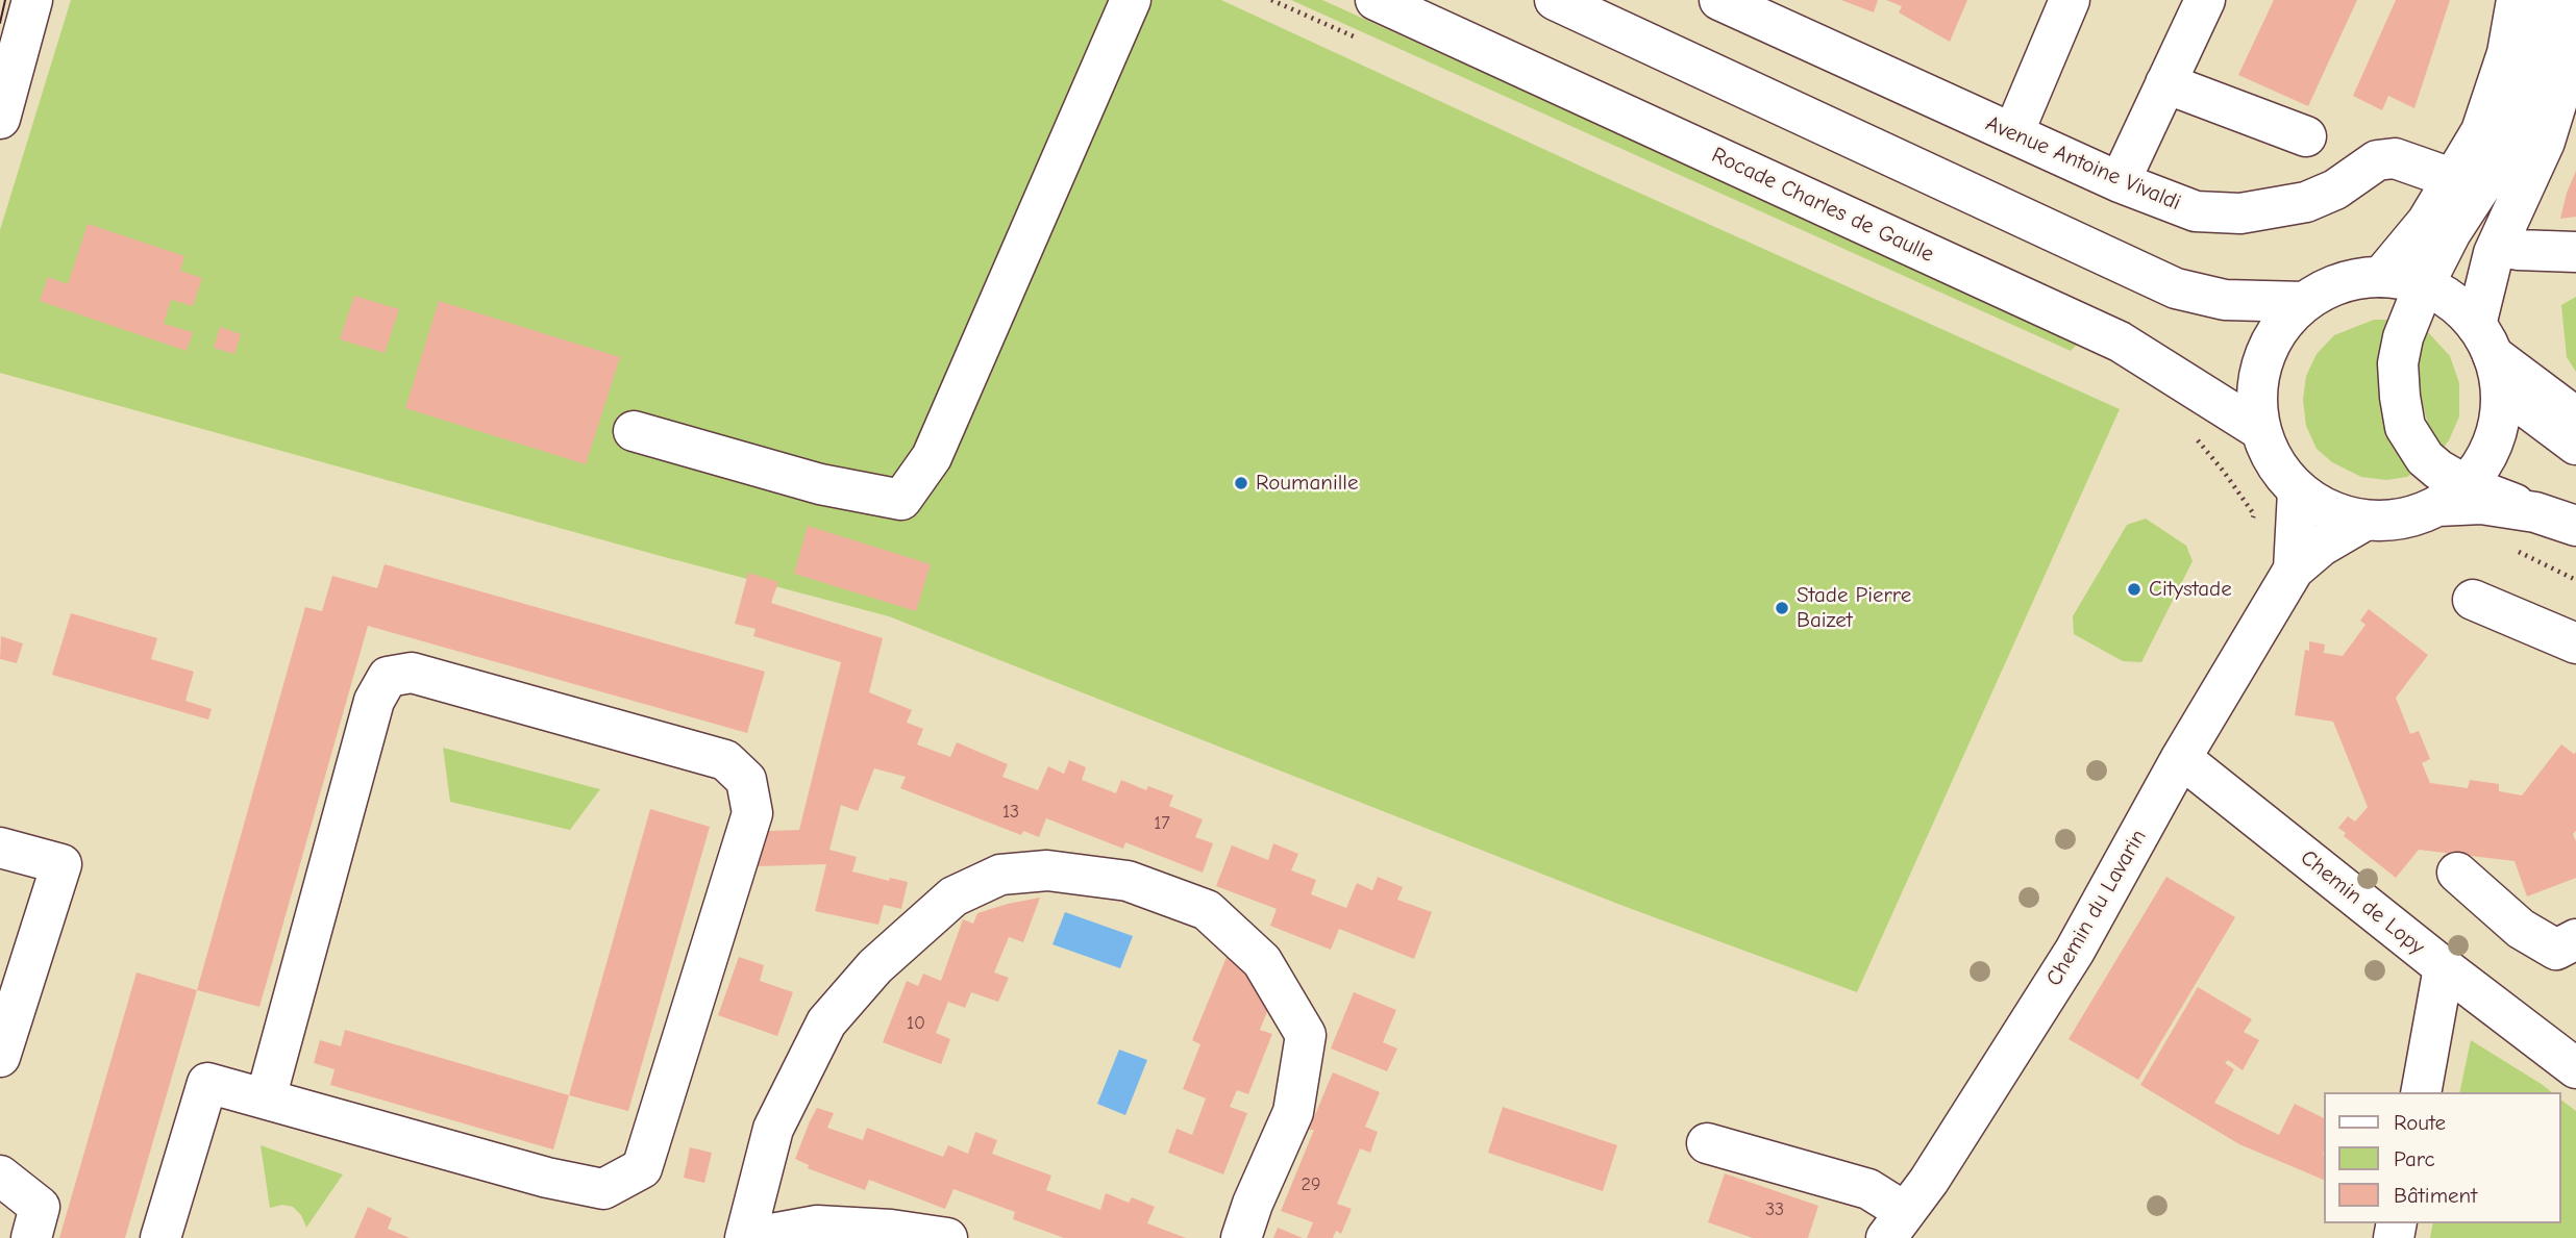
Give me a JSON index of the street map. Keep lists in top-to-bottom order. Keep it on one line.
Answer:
{"streets":{"street":["Avenue Antoine Vivaldi","Rocade Charles de Gaulle","Chemin de Lopy","Chemin du Lavarin"]},"crossings":[["Chemin de Lopy","Chemin du Lavarin"]],"places":["Roumanille","Citystade","Stade Pierre Baizet"],"house_numbers":["13","17","10","29","33"],"legend":["Route","Parc","Bâtiment"]}
